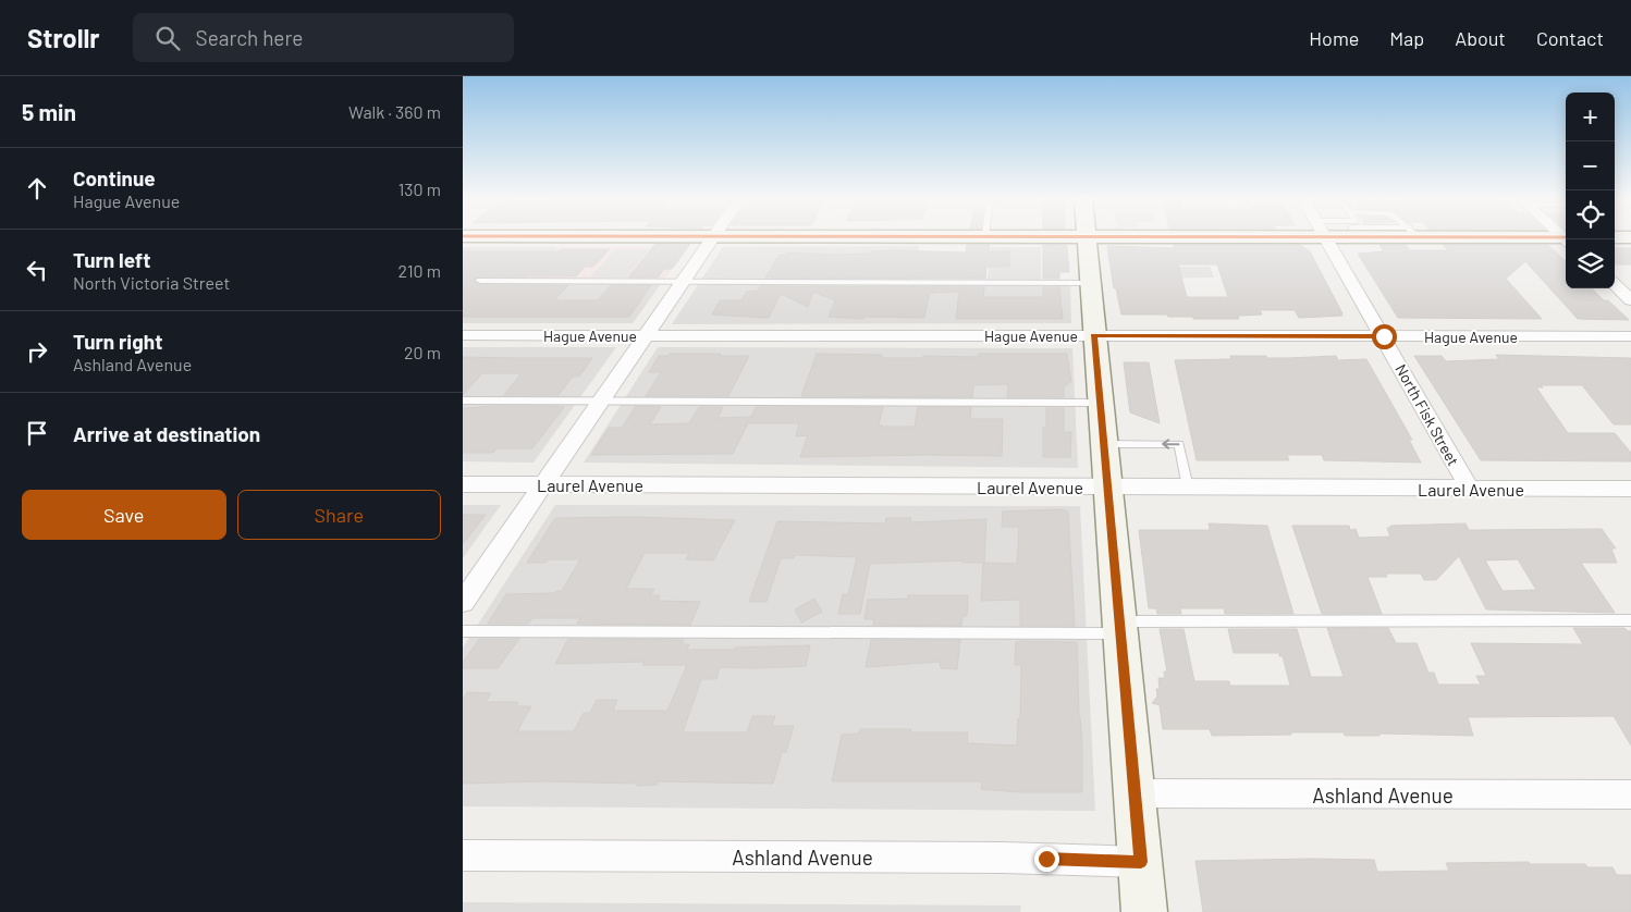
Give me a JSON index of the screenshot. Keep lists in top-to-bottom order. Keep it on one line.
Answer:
{"streets":{"street":["Hague Avenue","North Fisk Street","Laurel Avenue","Ashland Avenue"]},"crossings":[["Hague Avenue","North Fisk Street"],["North Fisk Street","Laurel Avenue"]],"page":{"header":"Strollr","search":"Search here","nav":["Home","Map","About","Contact"],"heading":["5 min","Walk · 360 m"],"map_buttons":["+","−"],"list":[["Continue","Hague Avenue","130 m"],["Turn left","North Victoria Street","210 m"],["Turn right","Ashland Avenue","20 m"],"Arrive at destination"],"buttons":["Save","Share"]}}
